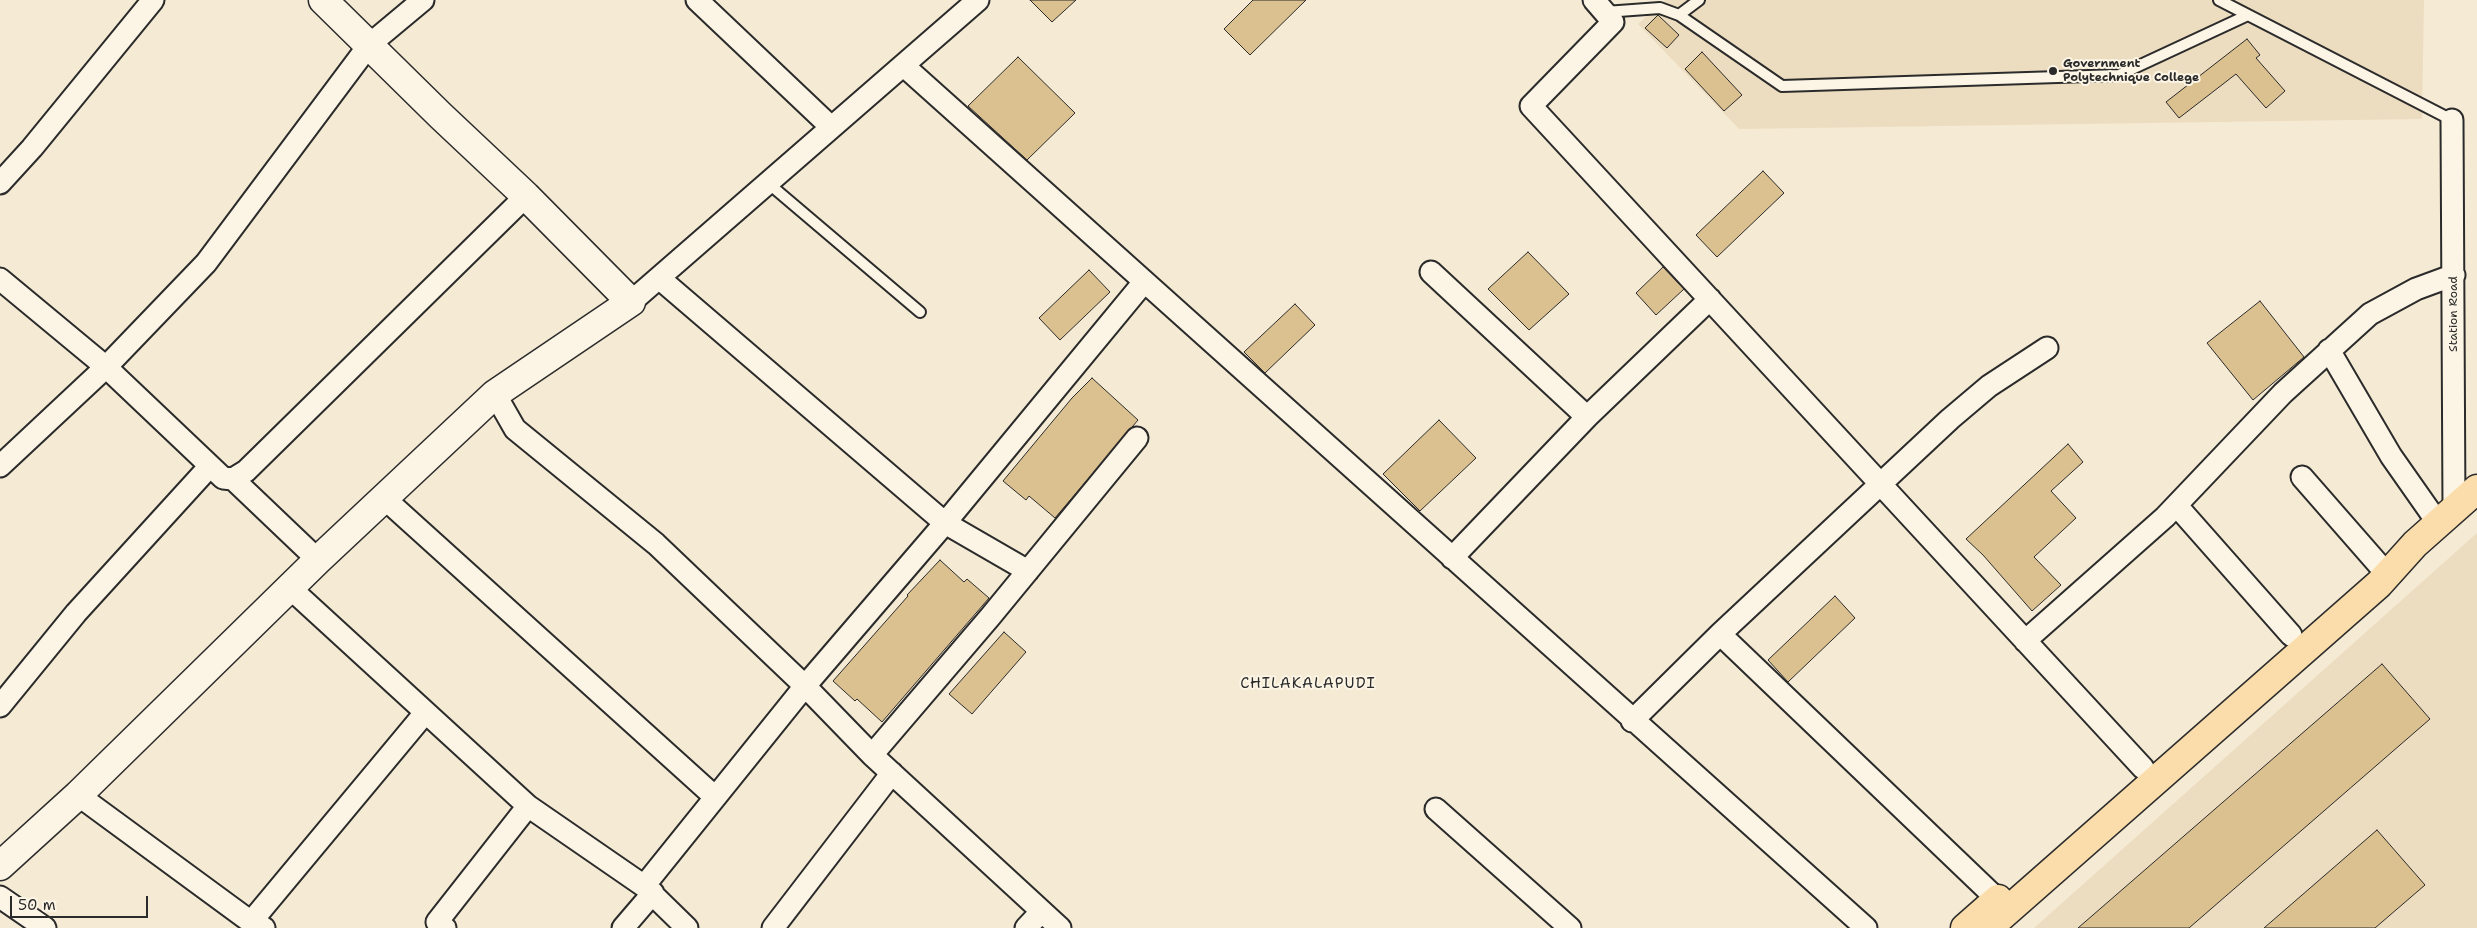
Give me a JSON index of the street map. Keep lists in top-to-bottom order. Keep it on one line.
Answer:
{"streets":{"street":["Station Road"]},"districts":["CHILAKALAPUDI"],"places":["Government Polytechnique College"],"scale_bar":"50 m"}
